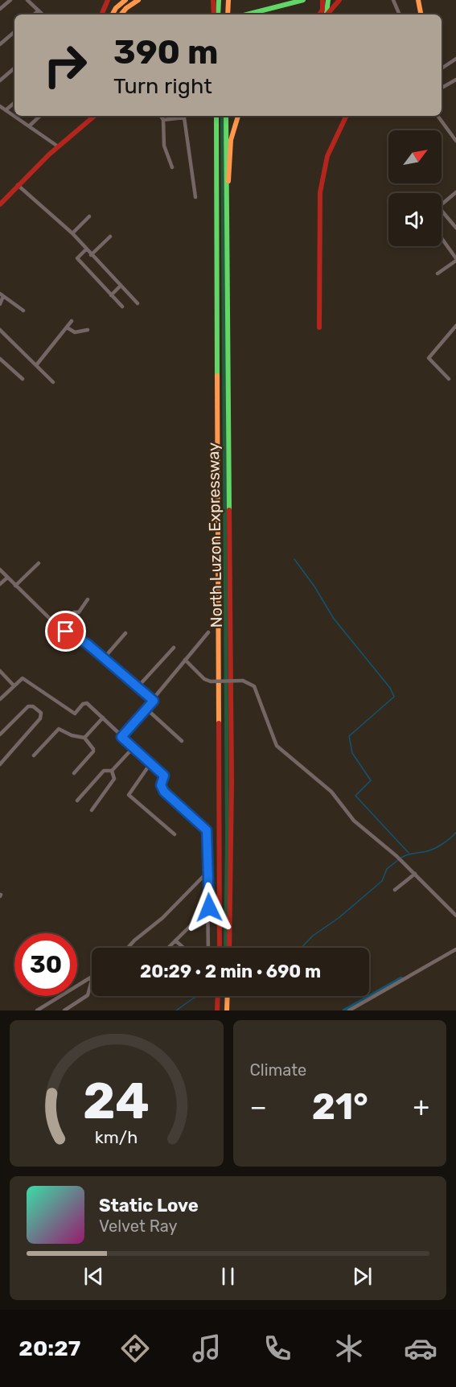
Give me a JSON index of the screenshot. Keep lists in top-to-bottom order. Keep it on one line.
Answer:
{"streets":{"main road":["North Luzon Expressway"]},"north":"top right","page":{"turn":["390 m","Turn right"],"limit":"30","trip":"20:29 · 2 min · 690 m","tile":"Climate","heat":["−","21°","+"],"song":["Static Love","Velvet Ray"],"tabs":"20:27","gauge":["24","km/h"]}}
